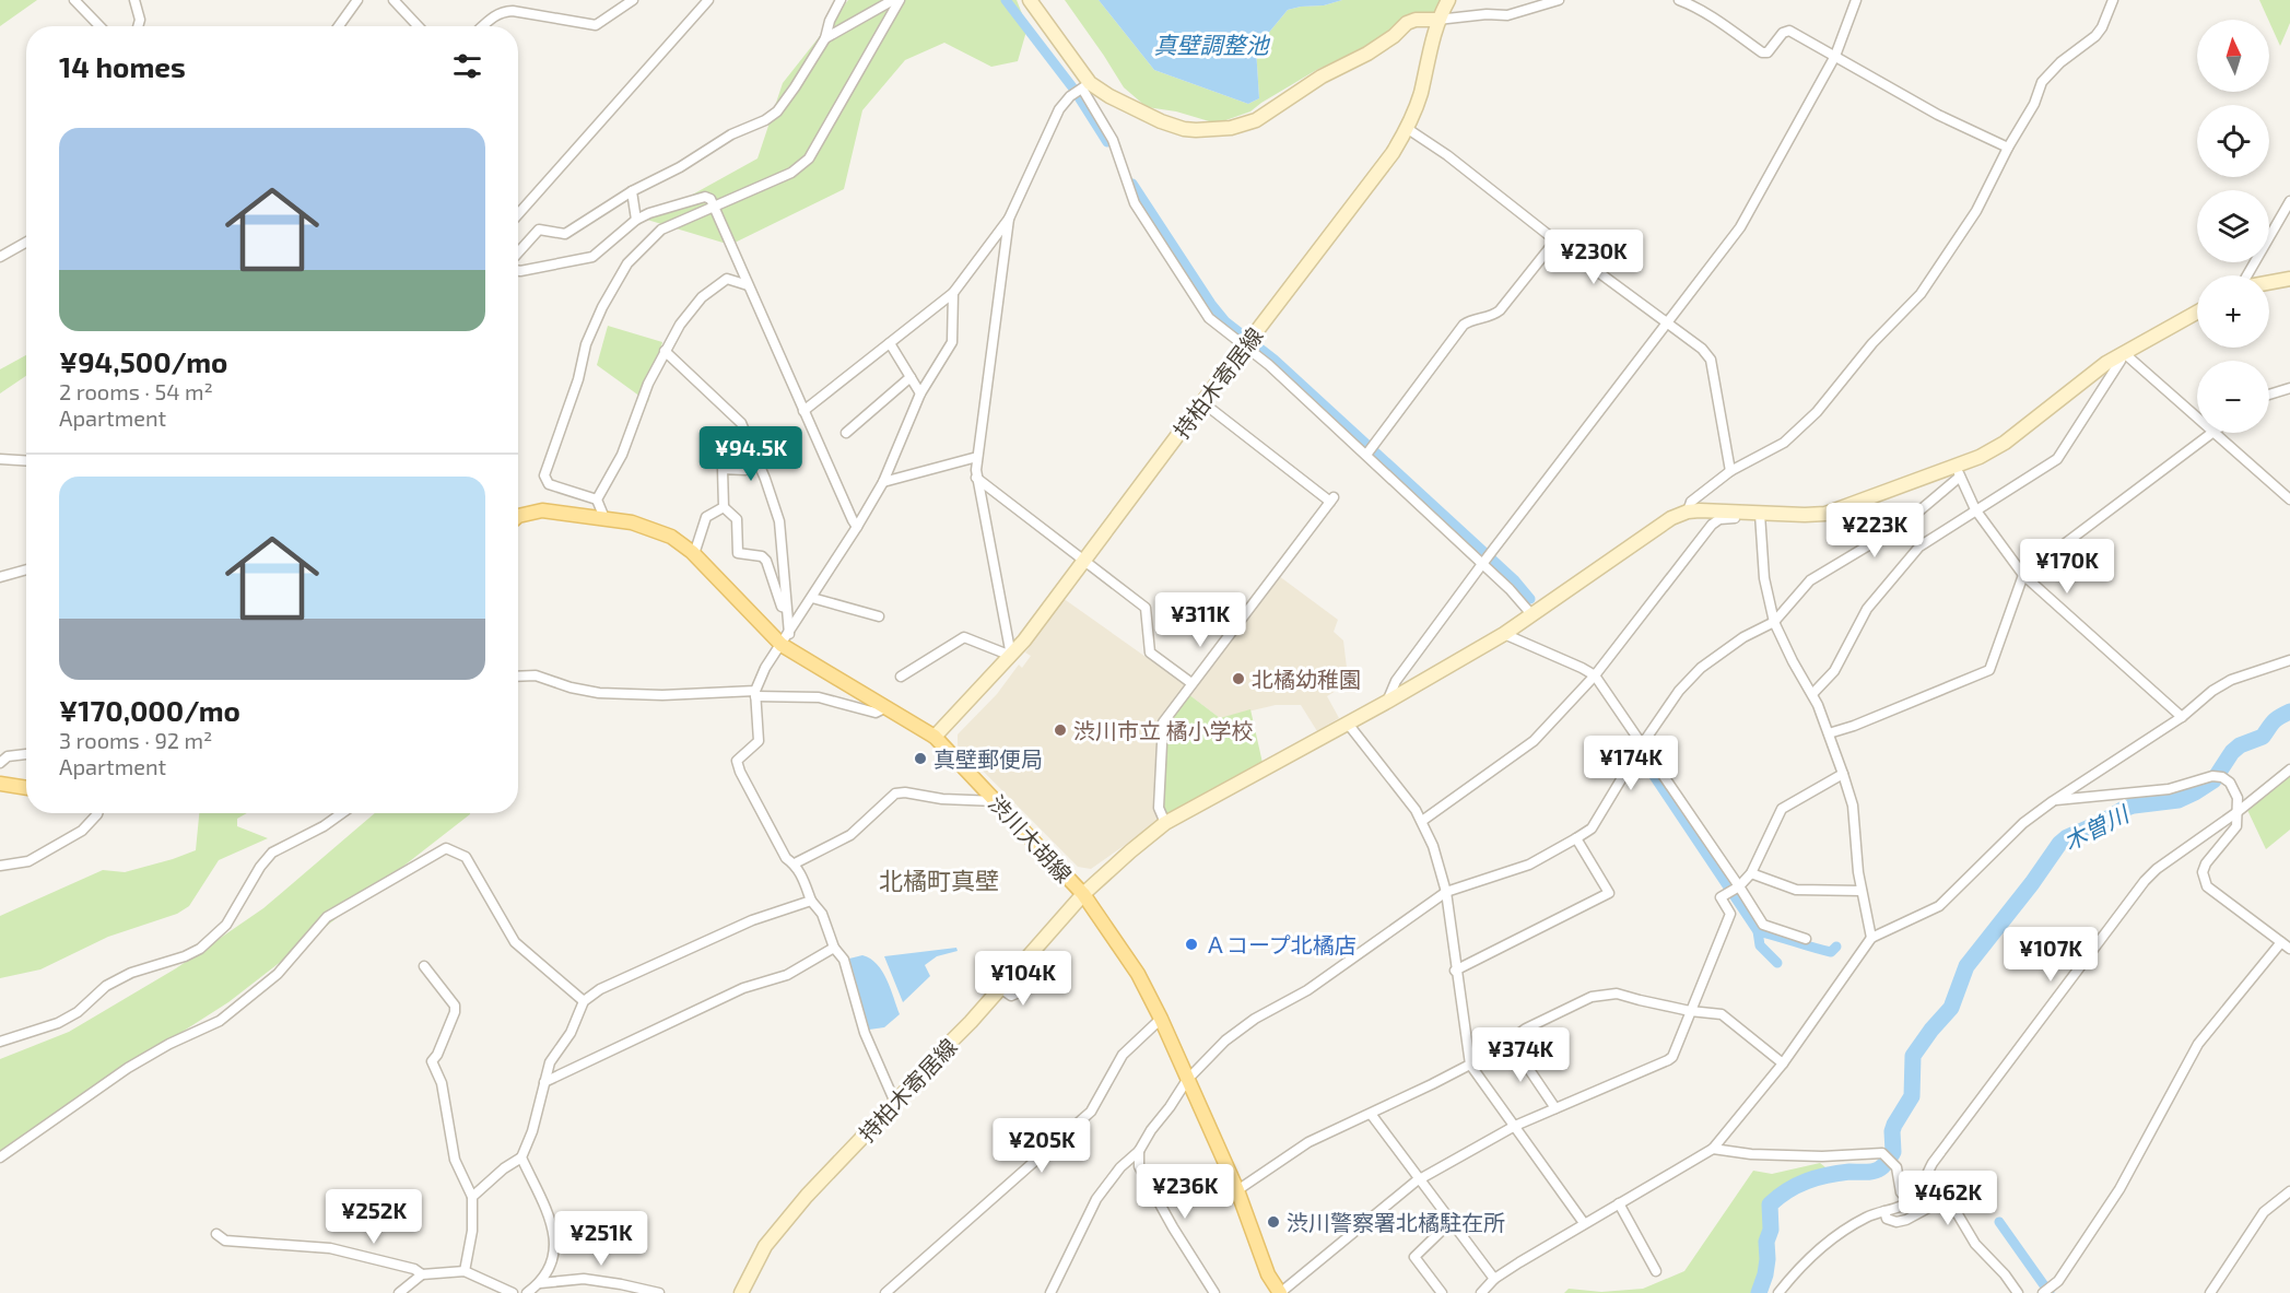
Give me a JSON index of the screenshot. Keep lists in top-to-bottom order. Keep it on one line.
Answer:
{"streets":{"main road":["渋川大胡線"],"street":["持柏木寄居線"]},"crossings":[["持柏木寄居線","渋川大胡線"]],"districts":["北橘町真壁"],"water":["真壁調整池","木曽川"],"places":["北橘幼稚園","渋川市立 橘小学校","真壁郵便局","Ａコープ北橘店","渋川警察署北橘駐在所"],"north":"top","page":{"map_buttons":["+","−"],"heading":"14 homes","list":[{"name":"¥94,500/mo","note":"2 rooms · 54 m² · Apartment"},{"name":"¥170,000/mo","note":"3 rooms · 92 m² · Apartment"}],"price":["¥230K","¥94.5K","¥223K","¥170K","¥311K","¥174K","¥107K","¥104K","¥374K","¥205K","¥236K","¥462K","¥252K","¥251K"]}}
